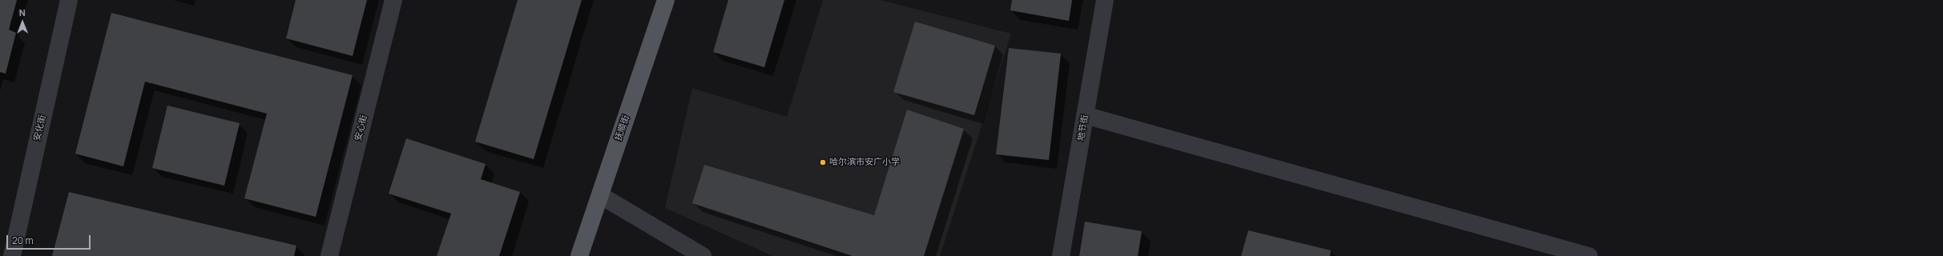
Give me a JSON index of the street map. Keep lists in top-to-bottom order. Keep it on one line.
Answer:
{"streets":{"main road":["抚顺街"],"street":["安化街","安心街","地节街"]},"places":["哈尔滨市安广小学"],"scale_bar":"20 m","north":"top"}
